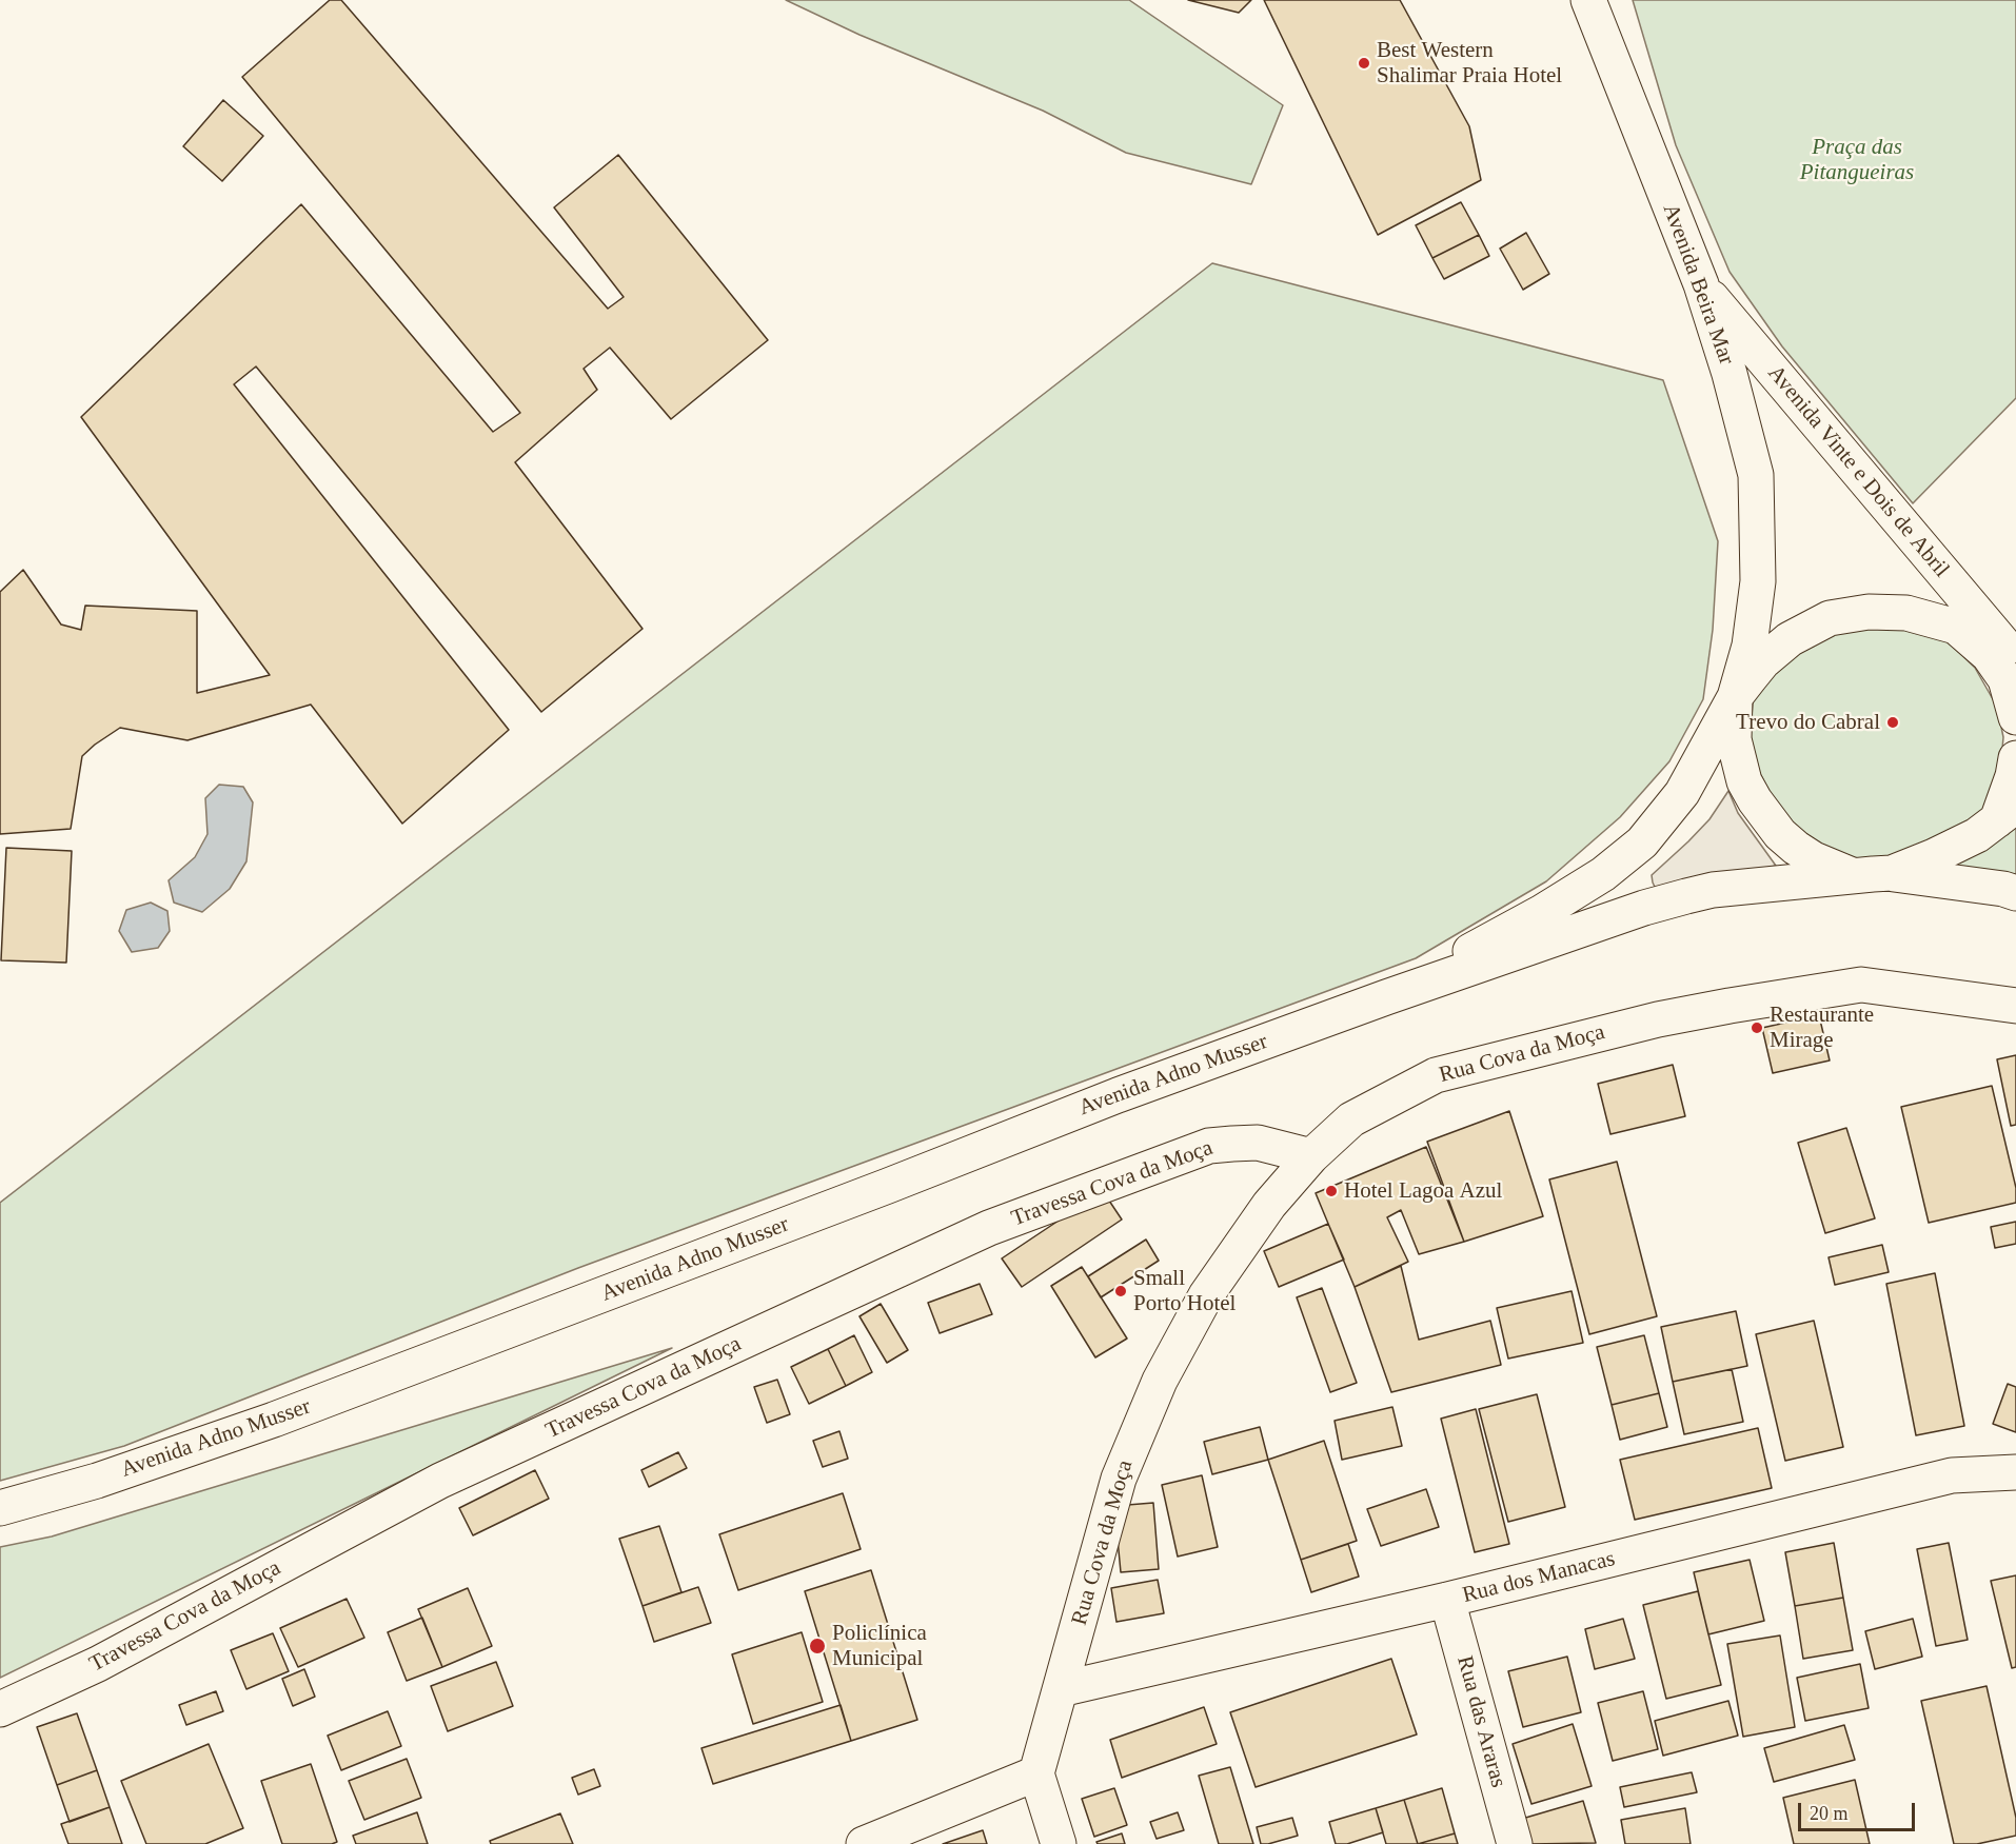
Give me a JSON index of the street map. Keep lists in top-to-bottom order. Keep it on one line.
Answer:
{"streets":{"main road":["Avenida Beira Mar","Avenida Vinte e Dois de Abril","Rua Cova da Moça","Avenida Adno Musser","Travessa Cova da Moça","Rua dos Manacas","Rua das Araras"]},"crossings":[["Avenida Beira Mar","Avenida Vinte e Dois de Abril"],["Avenida Beira Mar","Avenida Adno Musser"],["Rua Cova da Moça","Travessa Cova da Moça"],["Rua Cova da Moça","Rua dos Manacas"],["Rua dos Manacas","Rua das Araras"]],"parks":["Praça das Pitangueiras"],"places":["Best Western Shalimar Praia Hotel","Trevo do Cabral","Restaurante Mirage","Hotel Lagoa Azul","Small Porto Hotel","Policlínica Municipal"],"scale_bar":"20 m"}
